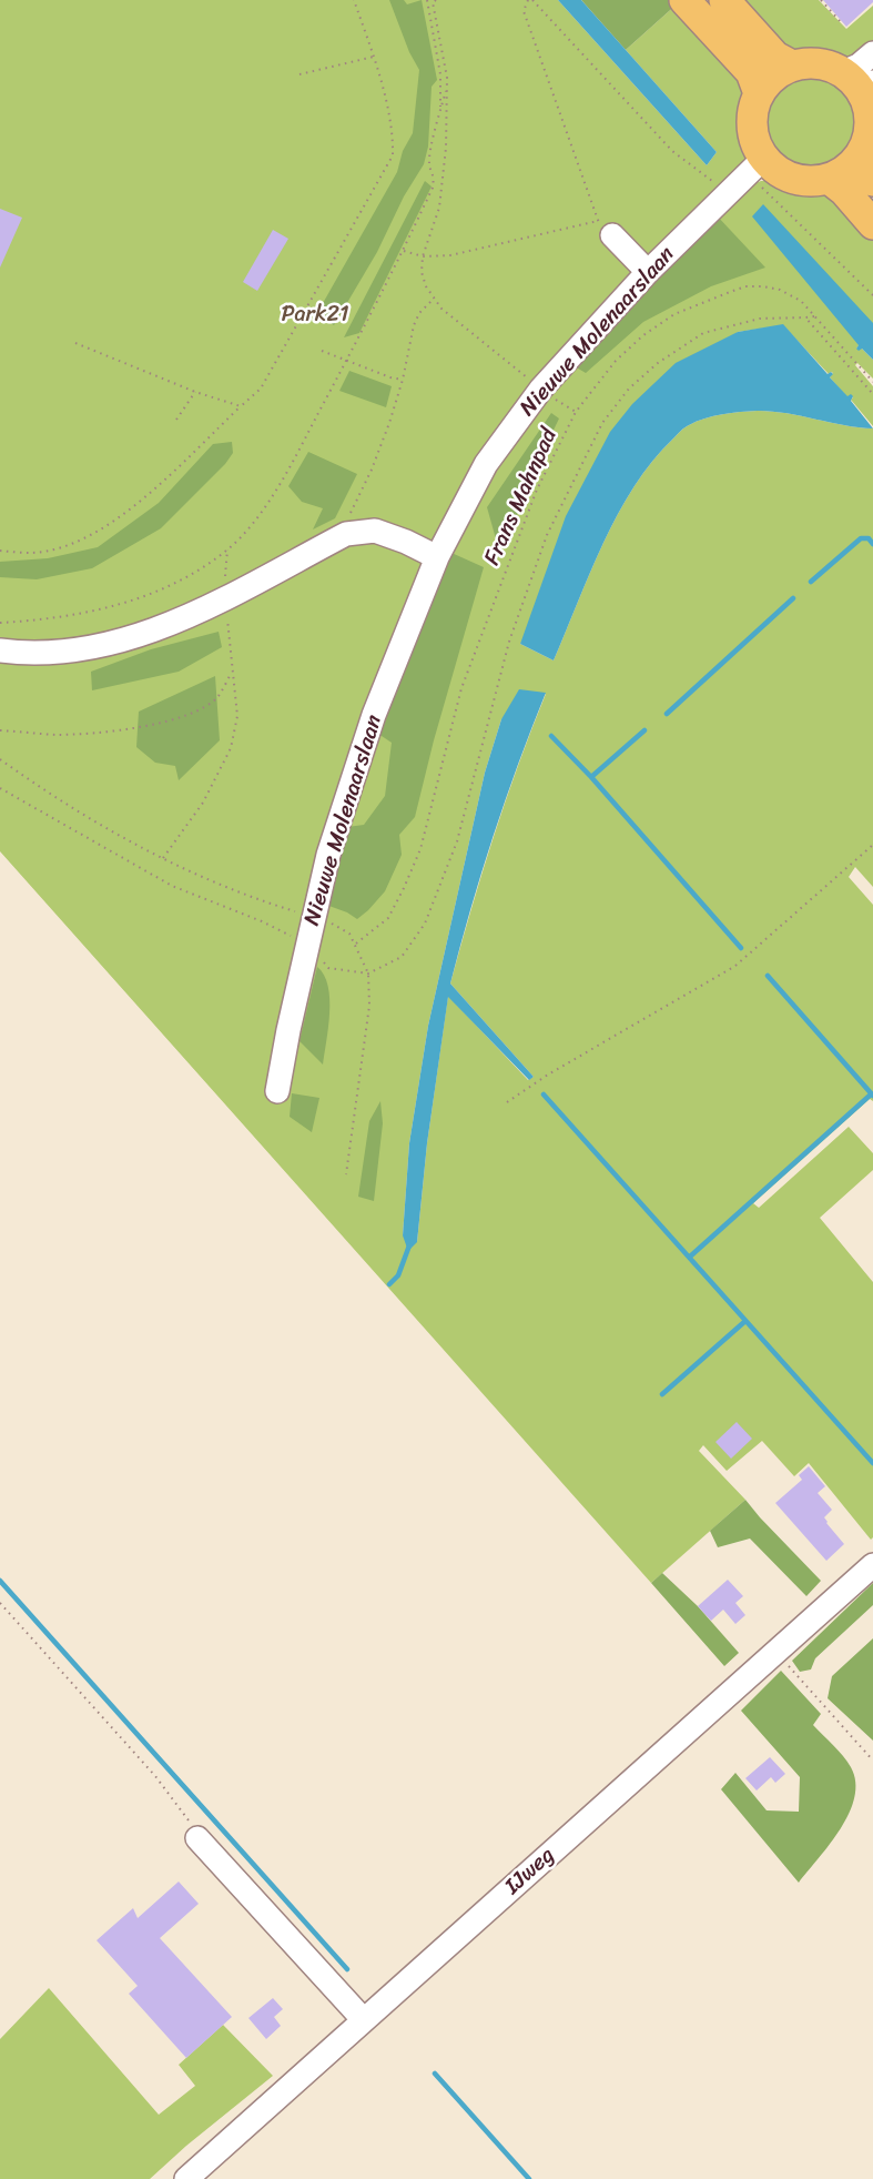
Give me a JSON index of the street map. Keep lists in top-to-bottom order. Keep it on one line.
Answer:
{"streets":{"street":["Nieuwe Molenaarslaan","IJweg"],"path":["Frans Mahnpad"]},"parks":["Park21"]}
